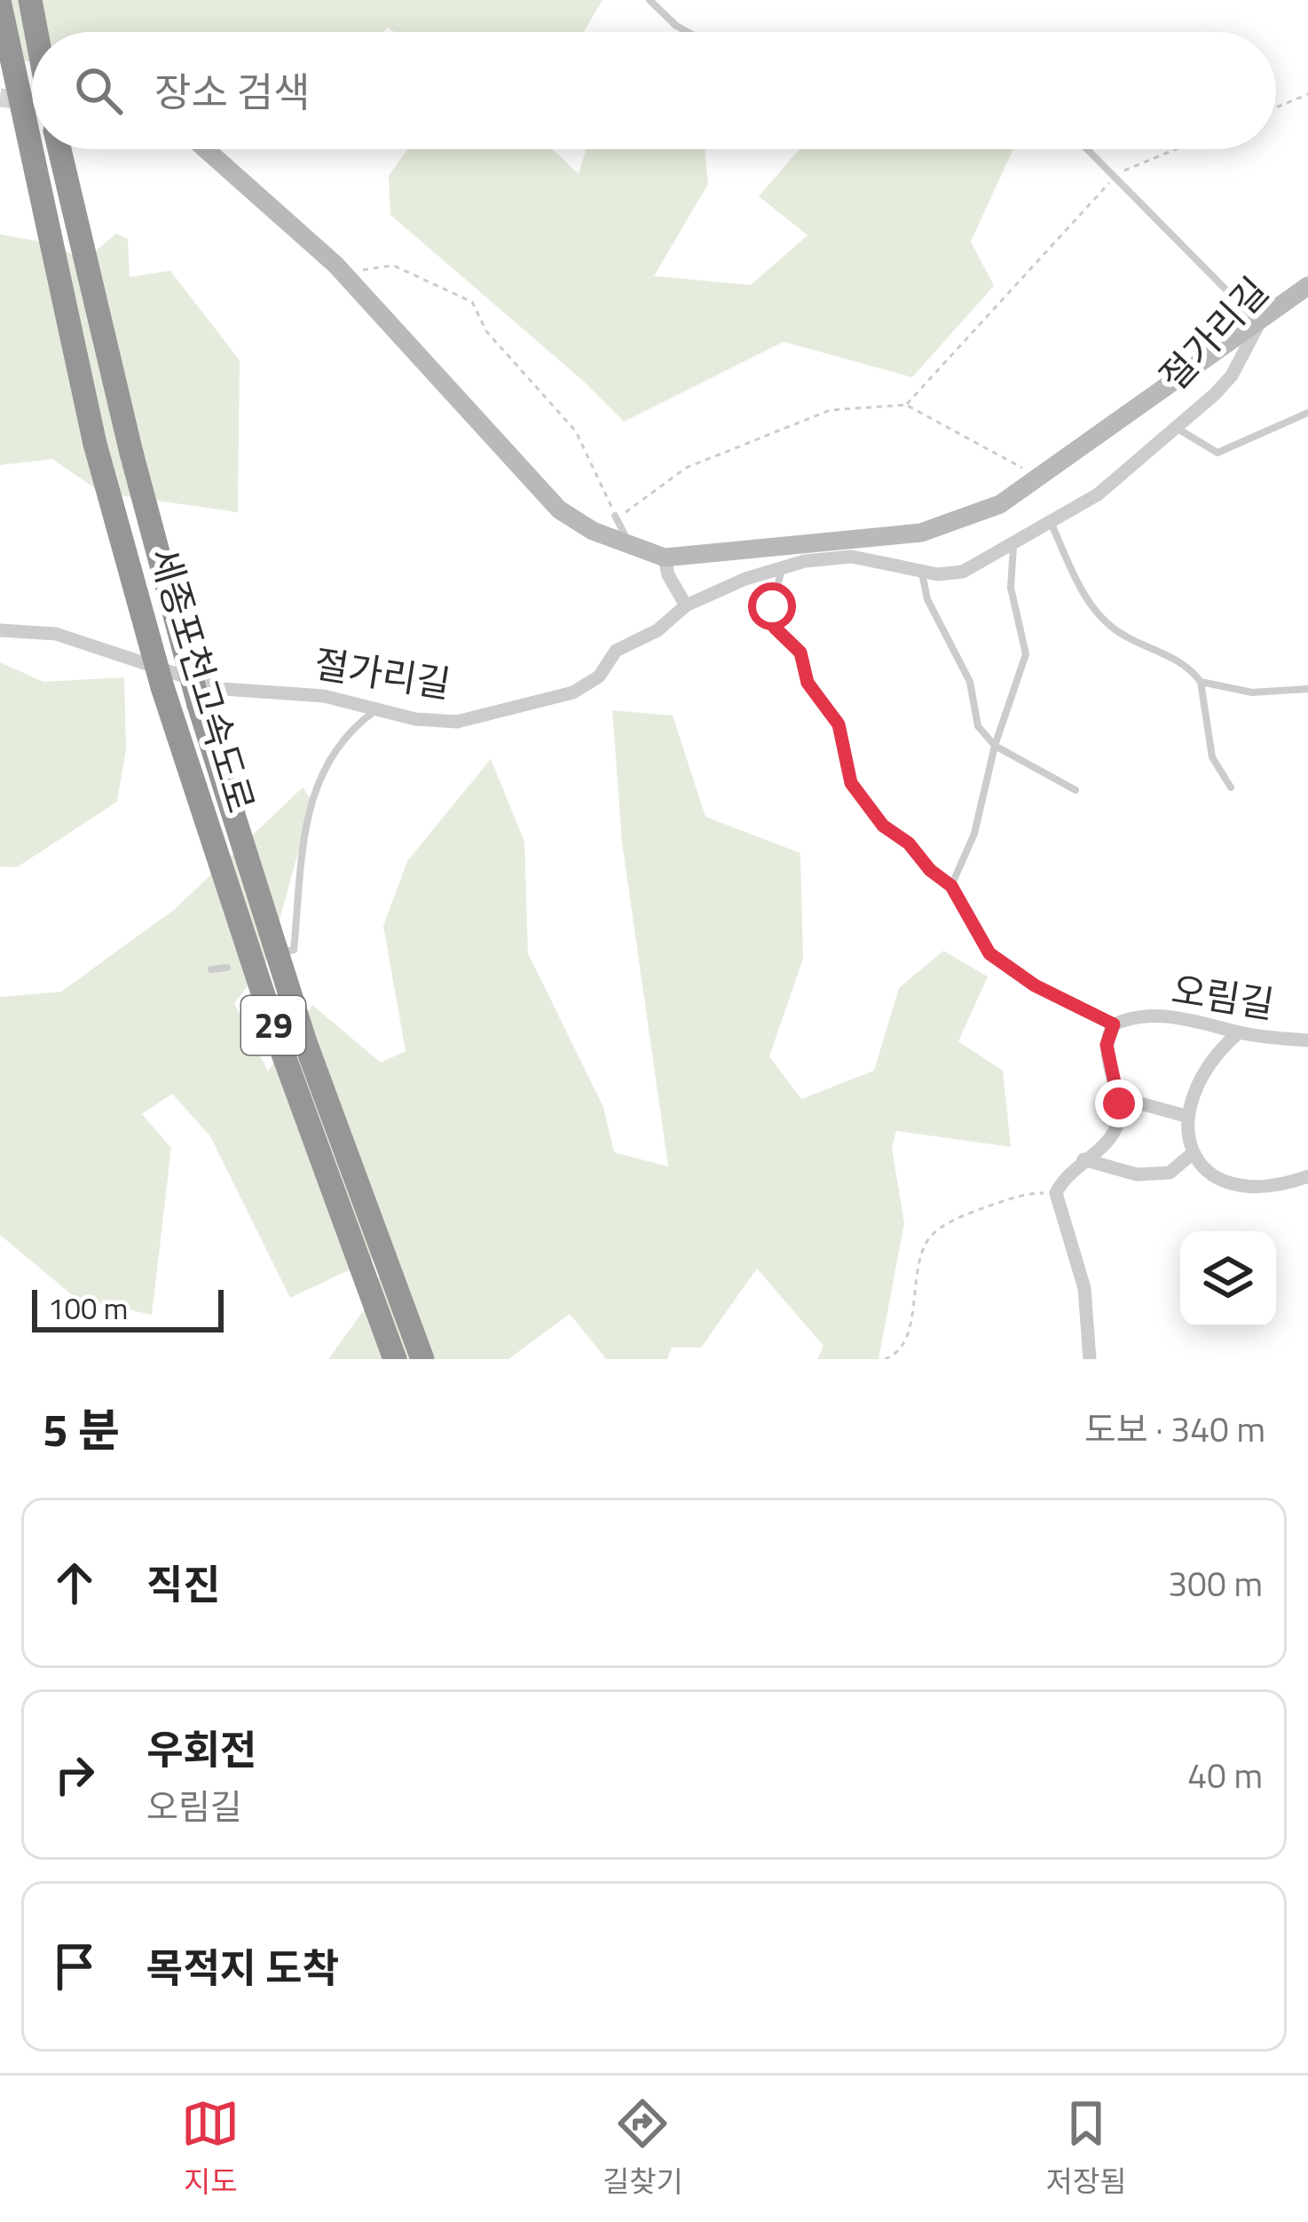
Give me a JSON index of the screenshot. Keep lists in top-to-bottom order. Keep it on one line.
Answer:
{"streets":{"highway":["세종포천고속도로","29"],"street":["절가리길","오림길"]},"scale_bar":"100 m","page":{"search":"장소 검색","scale":"100 m","heading":["5 분","도보 · 340 m"],"list":[["직진","300 m"],["우회전","오림길","40 m"],"목적지 도착"],"nav":["지도","길찾기","저장됨"]}}
